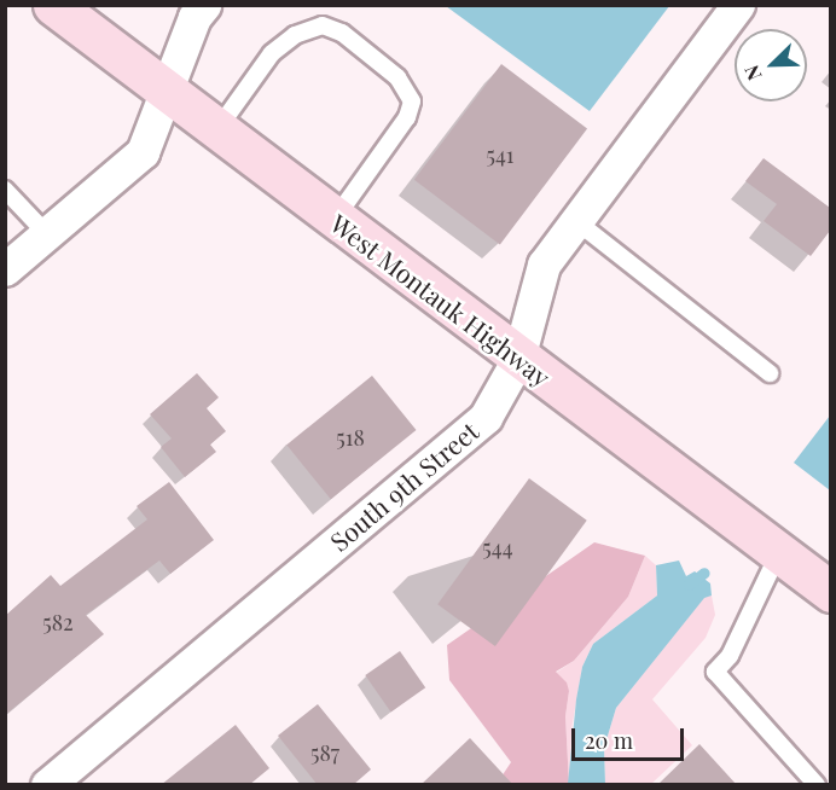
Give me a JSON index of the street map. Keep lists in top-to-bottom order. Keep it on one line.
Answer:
{"streets":{"main road":["West Montauk Highway"],"street":["South 9th Street"]},"crossings":[["West Montauk Highway","South 9th Street"]],"house_numbers":["541","518","544","582","587"],"scale_bar":"20 m","north":"bottom left"}
